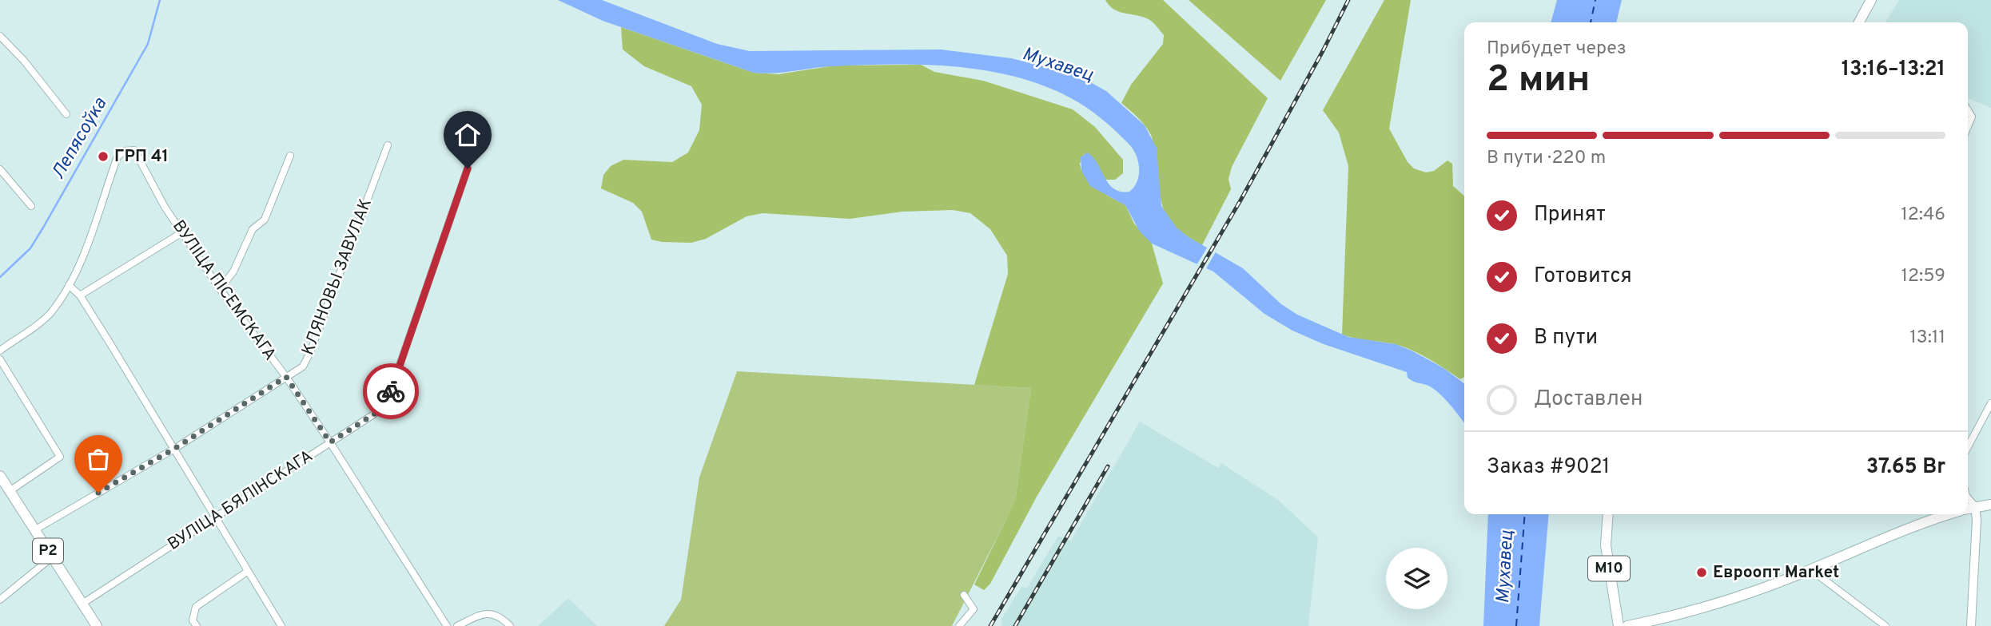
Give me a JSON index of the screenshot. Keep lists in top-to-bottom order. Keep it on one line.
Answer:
{"streets":{"main road":["Р2","М10"],"street":["КЛЯНОВЫ ЗАВУЛАК","ВУЛІЦА ПІСЕМСКАГА","ВУЛІЦА БЯЛІНСКАГА"]},"crossings":[["КЛЯНОВЫ ЗАВУЛАК","ВУЛІЦА ПІСЕМСКАГА"],["КЛЯНОВЫ ЗАВУЛАК","Р2"],["ВУЛІЦА ПІСЕМСКАГА","ВУЛІЦА БЯЛІНСКАГА"],["ВУЛІЦА БЯЛІНСКАГА","Р2"]],"water":["Мухавец","Лепясоўка"],"places":["ГРП 41","Евроопт Market"],"page":{"heading":["2 мин","Прибудет через","13:16–13:21"],"panel":["Заказ #9021","37.65 Br"],"bar":"В пути · 220 m","list":[["Принят","12:46"],["Готовится","12:59"],["В пути","13:11"],"Доставлен"]}}
